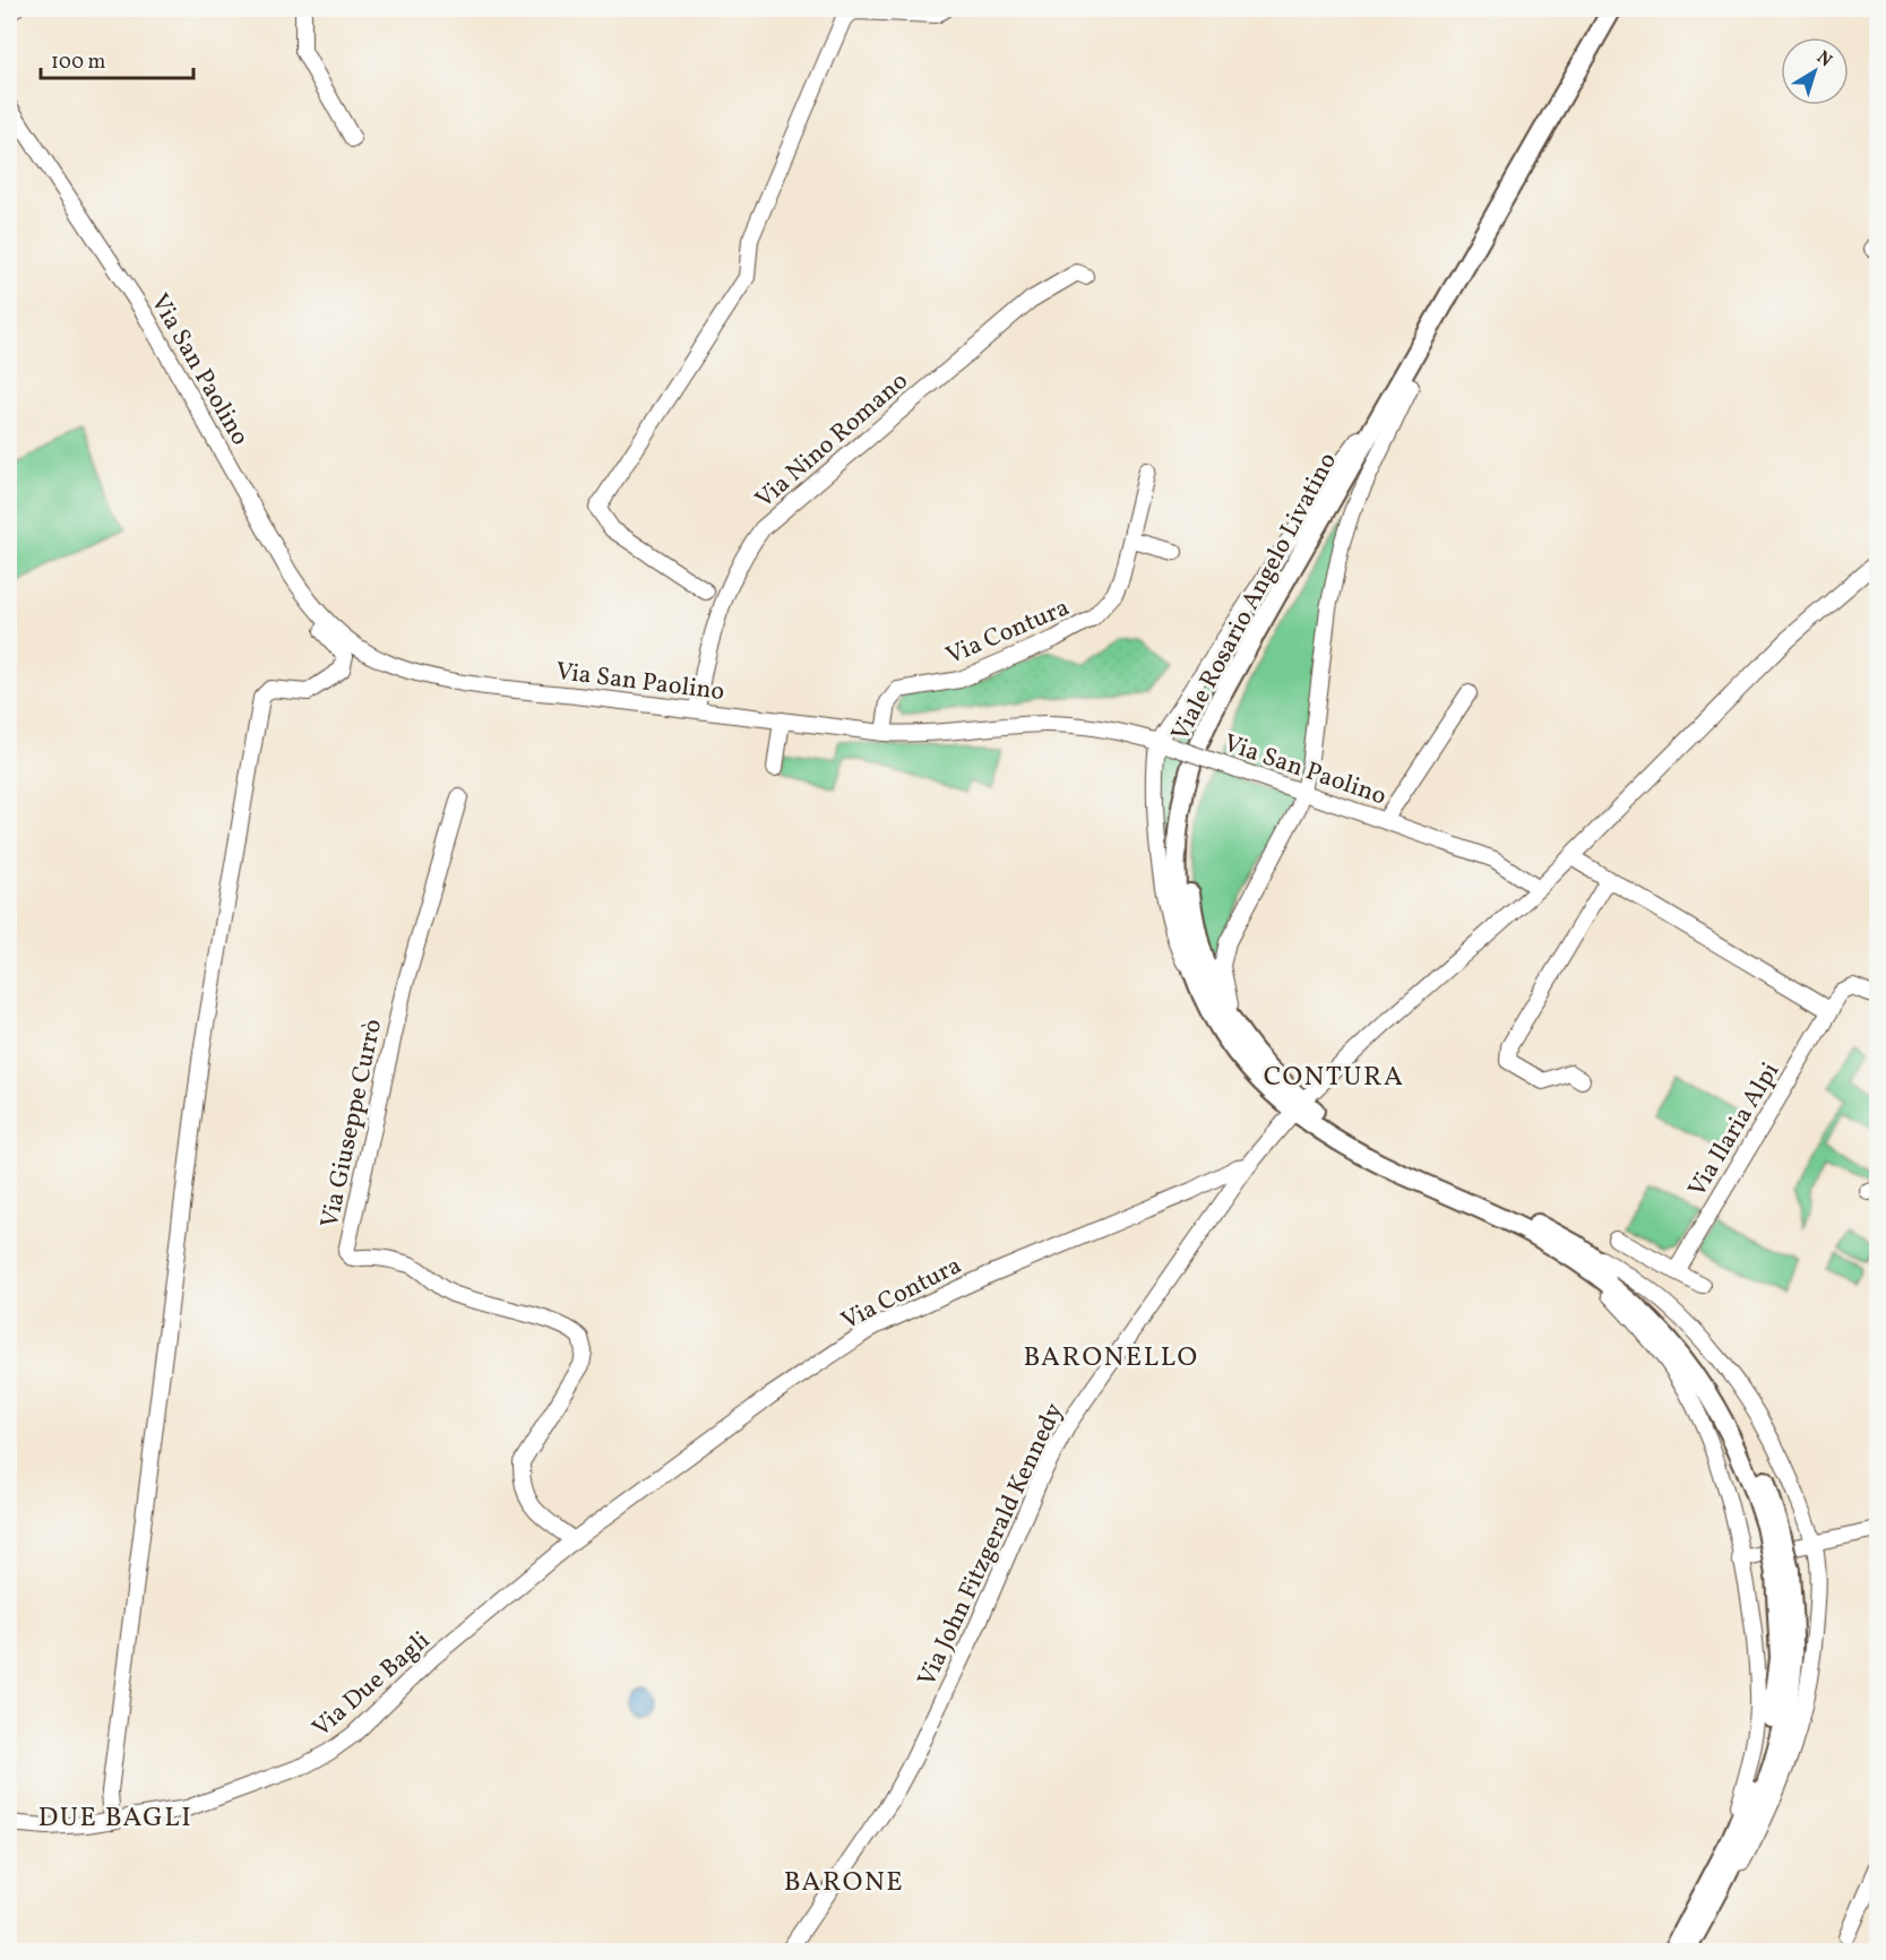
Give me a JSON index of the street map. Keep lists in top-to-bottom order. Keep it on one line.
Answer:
{"streets":{"main road":["Viale Rosario Angelo Livatino"],"street":["Via San Paolino","Via Nino Romano","Via Contura","Via Giuseppe Currò","Via Ilaria Alpi","Via John Fitzgerald Kennedy","Via Due Bagli"]},"crossings":[["Via San Paolino","Via Nino Romano"],["Via San Paolino","Via Contura"],["Via Contura","Via Giuseppe Currò"],["Via Contura","Via John Fitzgerald Kennedy"],["Via Contura","Via Due Bagli"],["Via Giuseppe Currò","Via Due Bagli"]],"districts":["CONTURA","BARONELLO","DUE BAGLI","BARONE"],"scale_bar":"100 m","north":"top right"}
